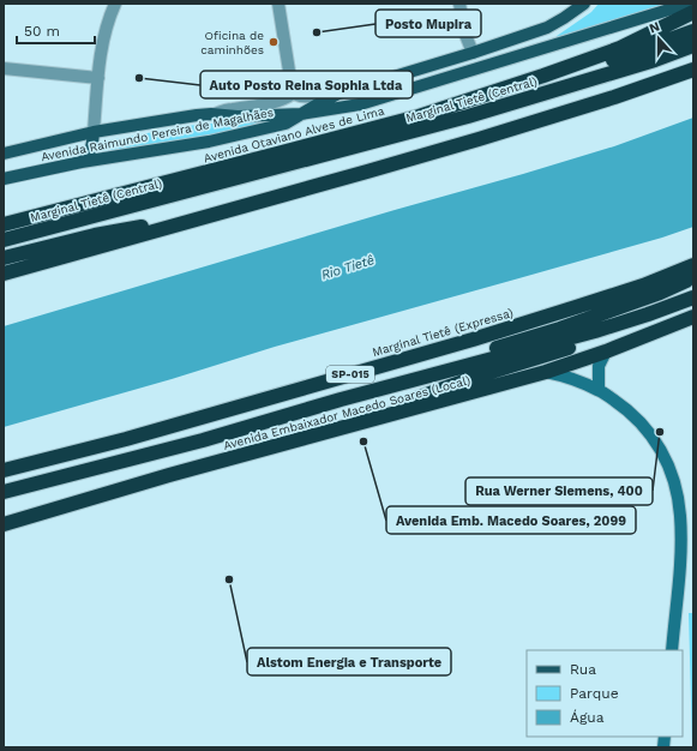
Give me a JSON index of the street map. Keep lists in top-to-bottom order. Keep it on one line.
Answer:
{"streets":{"highway":["Marginal Tietê (Central)","Avenida Otaviano Alves de Lima","Marginal Tietê (Expressa)","SP-015","Avenida Embaixador Macedo Soares (Local)"],"main road":["Avenida Raimundo Pereira de Magalhães"]},"crossings":[["Avenida Raimundo Pereira de Magalhães","Avenida Otaviano Alves de Lima"]],"water":["Rio Tietê"],"places":["Posto Mupira","Oficina de caminhões","Auto Posto Reina Sophia Ltda","Rua Werner Siemens, 400","Avenida Emb. Macedo Soares, 2099","Alstom Energia e Transporte"],"legend":["Rua","Parque","Água"],"scale_bar":"50 m","north":"top"}
